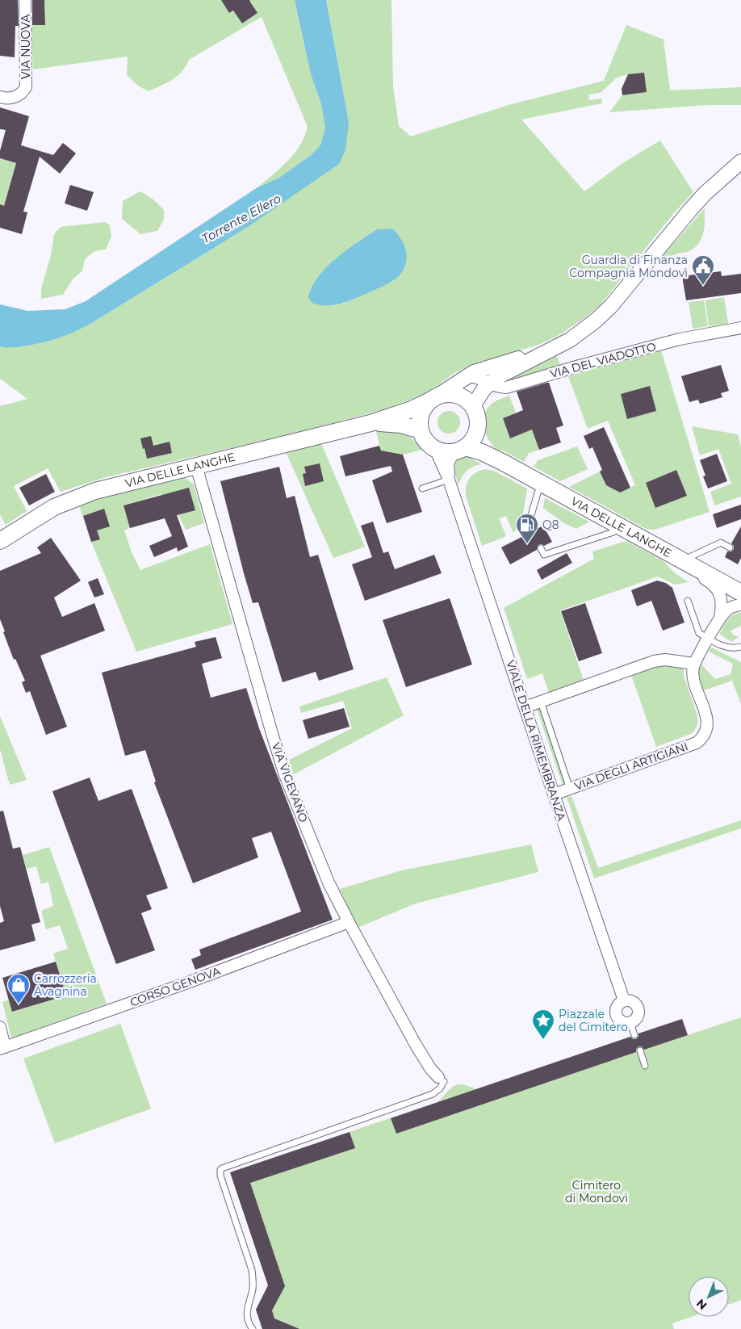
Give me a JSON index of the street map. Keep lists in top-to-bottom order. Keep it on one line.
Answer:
{"streets":{"main road":["VIA DELLE LANGHE"],"street":["VIA NUOVA","VIA DEL VIADOTTO","VIALE DELLA RIMEMBRANZA","VIA DEGLI ARTIGIANI","VIA VIGEVANO","CORSO GENOVA"]},"crossings":[["VIA DELLE LANGHE","VIALE DELLA RIMEMBRANZA"],["VIA DELLE LANGHE","VIA VIGEVANO"],["VIALE DELLA RIMEMBRANZA","VIA DEGLI ARTIGIANI"],["VIA VIGEVANO","CORSO GENOVA"]],"water":["Torrente Ellero"],"parks":["Cimitero di Mondovì"],"places":{"public building":["Guardia di Finanza Compagnia Mondovì"],"fuel station":["Q8"],"shop":["Carrozzeria Avagnina"],"place":["Piazzale del Cimitero"]},"north":"bottom left"}
